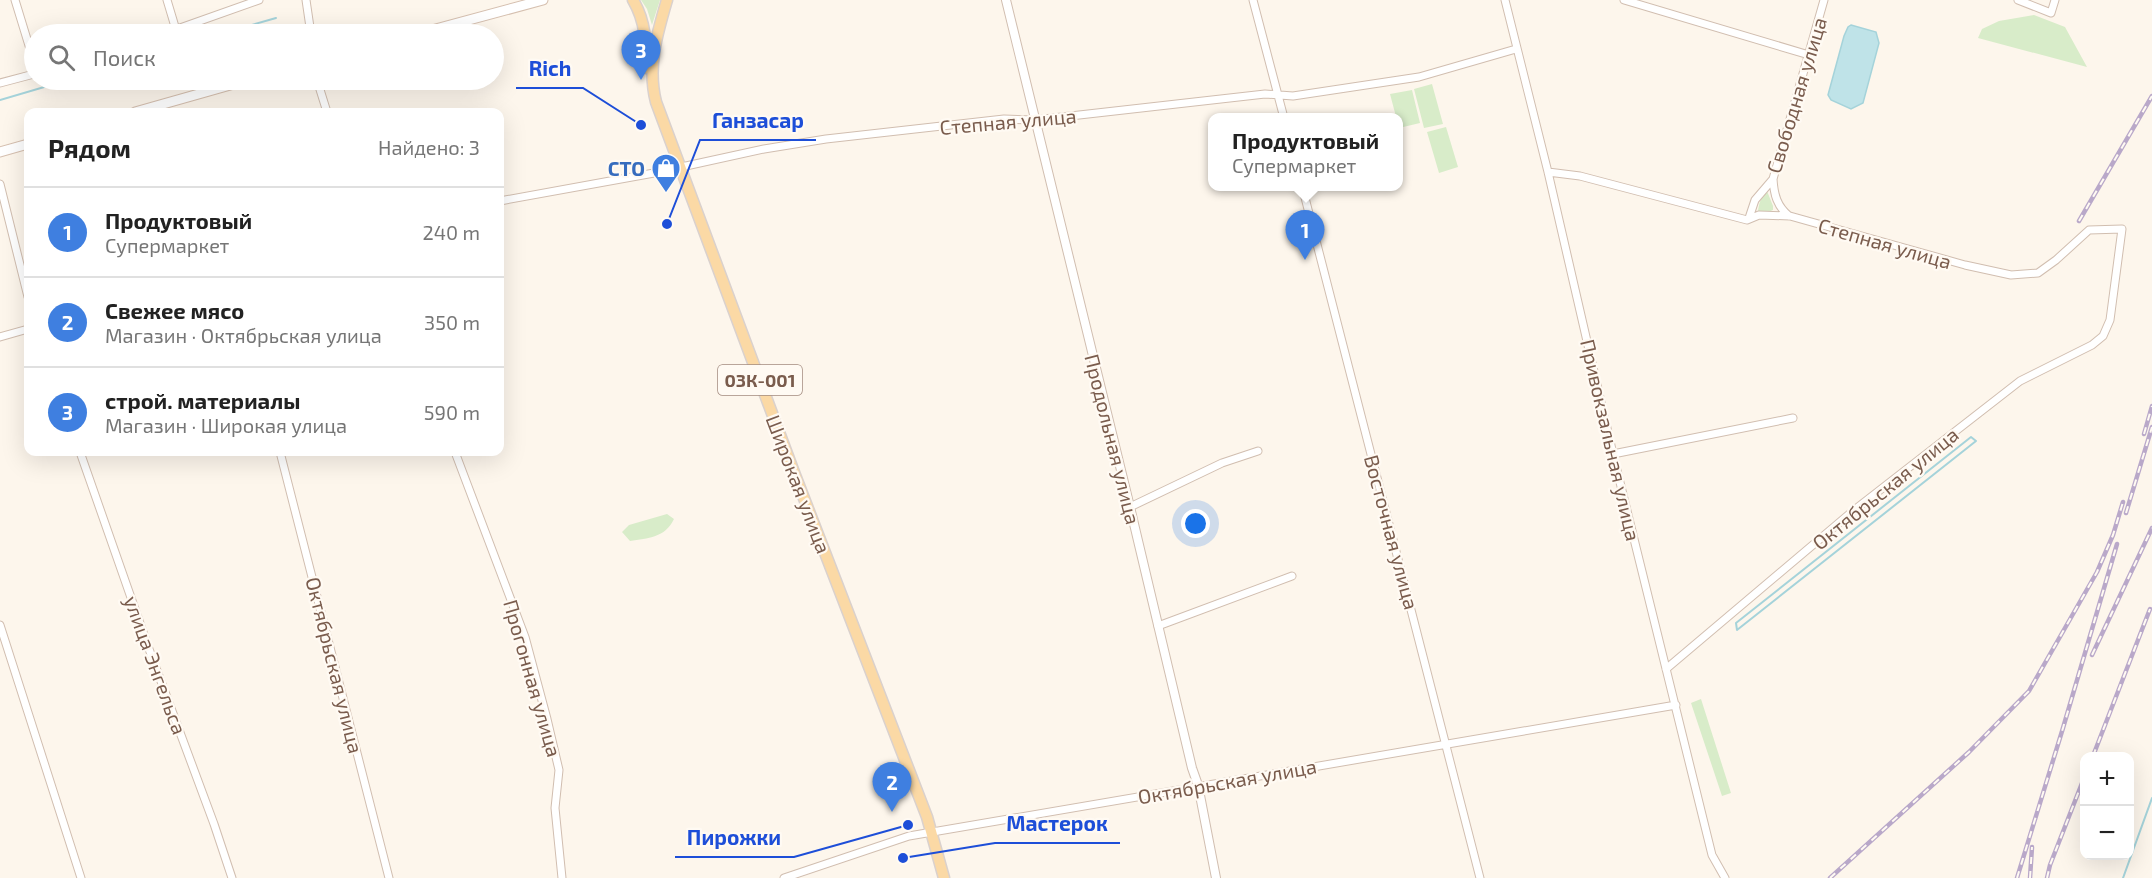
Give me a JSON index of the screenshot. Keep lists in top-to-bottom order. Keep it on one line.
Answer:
{"streets":{"main road":["03К-001","Широкая улица"],"street":["Свободная улица","Степная улица","Продольная улица","Привокзальная улица","Октябрьская улица","Восточная улица","улица Энгельса","Прогонная улица"]},"crossings":[["Свободная улица","Степная улица"],["Степная улица","Продольная улица"],["Степная улица","Привокзальная улица"],["Степная улица","Широкая улица"],["Степная улица","Октябрьская улица"],["03К-001","Широкая улица"],["Продольная улица","Октябрьская улица"],["Привокзальная улица","Октябрьская улица"],["Широкая улица","Октябрьская улица"],["Октябрьская улица","Восточная улица"]],"places":{"other":["Rich","Ганзасар","Пирожки","Мастерок"],"shop":["СТО"]},"page":{"search":"Поиск","pins":["3","1","2"],"heading":["Рядом","Найдено: 3"],"popup":["Продуктовый","Супермаркет"],"list":[{"mark":"1","name":"Продуктовый","note":"Супермаркет","value":"240 m"},{"mark":"2","name":"Свежее мясо","note":"Магазин · Октябрьская улица","value":"350 m"},{"mark":"3","name":"строй. материалы","note":"Магазин · Широкая улица","value":"590 m"}],"map_buttons":["+","−"]}}
